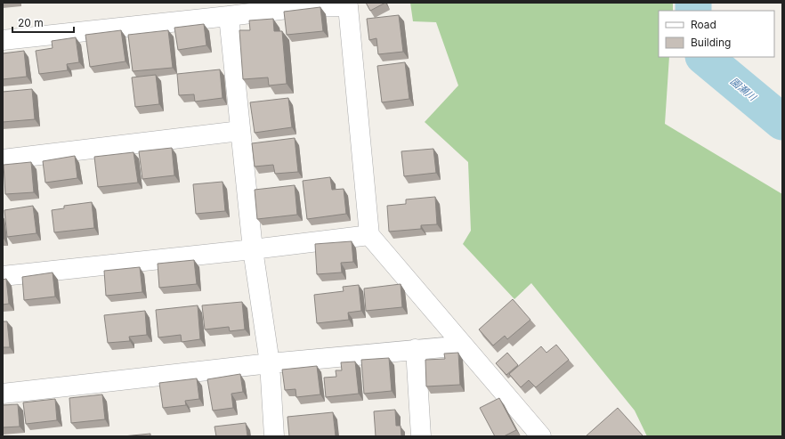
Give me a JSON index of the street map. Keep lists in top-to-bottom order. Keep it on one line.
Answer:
{"water":["園瀬川"],"legend":["Road","Building"],"scale_bar":"20 m"}
